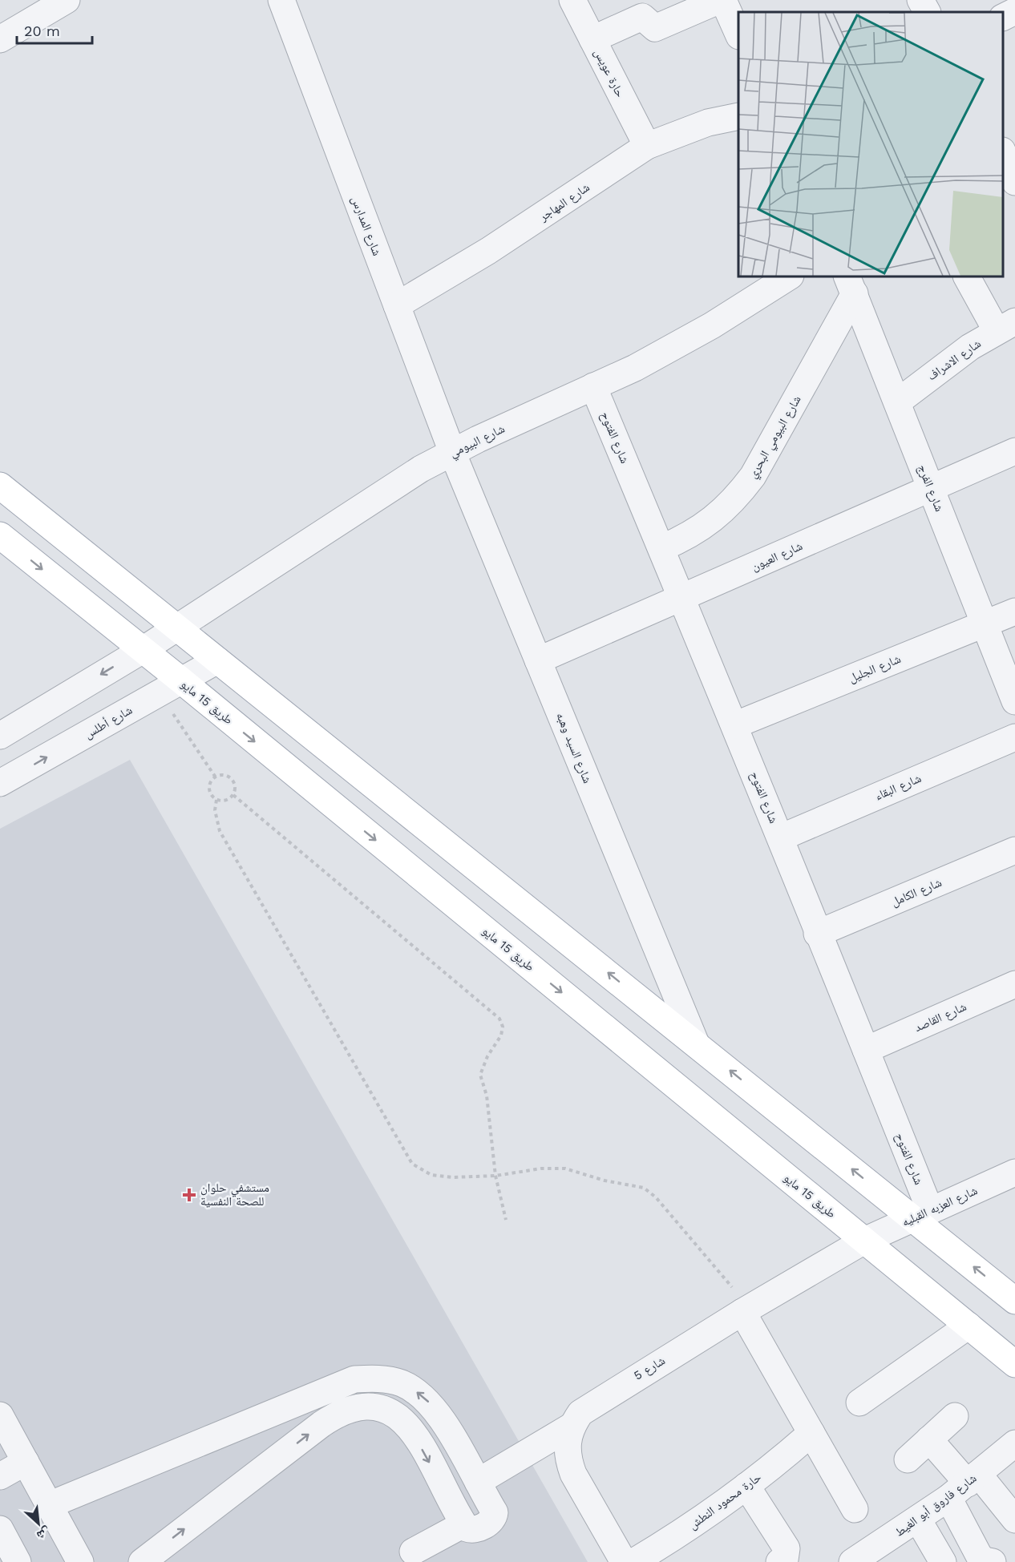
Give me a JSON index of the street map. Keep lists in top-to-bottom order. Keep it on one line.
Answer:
{"streets":{"main road":["طريق 15 مايو"],"street":["حارة عويس","شارع المهاجر","شارع المدارس","شارع الاشراف","شارع البيومي البحري","شارع الفتوح","شارع البيومي","شارع الفرج","شارع العيون","شارع الجليل","شارع أطلس","شارع السيد وهبه","شارع البقاء","شارع الكامل","شارع القاصد","شارع العزبه القبليه","شارع 5","حارة محمود النطش","شارع فاروق أبو الغيط"]},"crossings":[["حارة عويس","شارع المهاجر"],["شارع المهاجر","شارع المدارس"],["شارع المدارس","شارع البيومي"],["شارع المدارس","شارع السيد وهبه"],["شارع الاشراف","شارع الفرج"],["شارع البيومي البحري","شارع الفتوح"],["شارع البيومي البحري","شارع الفرج"],["شارع الفتوح","شارع البيومي"],["شارع الفتوح","شارع العيون"],["شارع الفتوح","شارع الجليل"],["شارع الفتوح","شارع البقاء"],["شارع الفتوح","شارع الكامل"],["شارع الفتوح","شارع القاصد"],["شارع الفتوح","شارع العزبه القبليه"],["شارع البيومي","شارع السيد وهبه"],["شارع الفرج","شارع العيون"],["شارع الفرج","شارع الجليل"],["شارع العيون","شارع السيد وهبه"],["طريق 15 مايو","شارع أطلس"],["طريق 15 مايو","شارع العزبه القبليه"],["طريق 15 مايو","شارع 5"],["شارع العزبه القبليه","شارع 5"]],"places":{"health":["مستشفي حلوان للصحة النفسية"]},"scale_bar":"20 m","north":"bottom right"}
